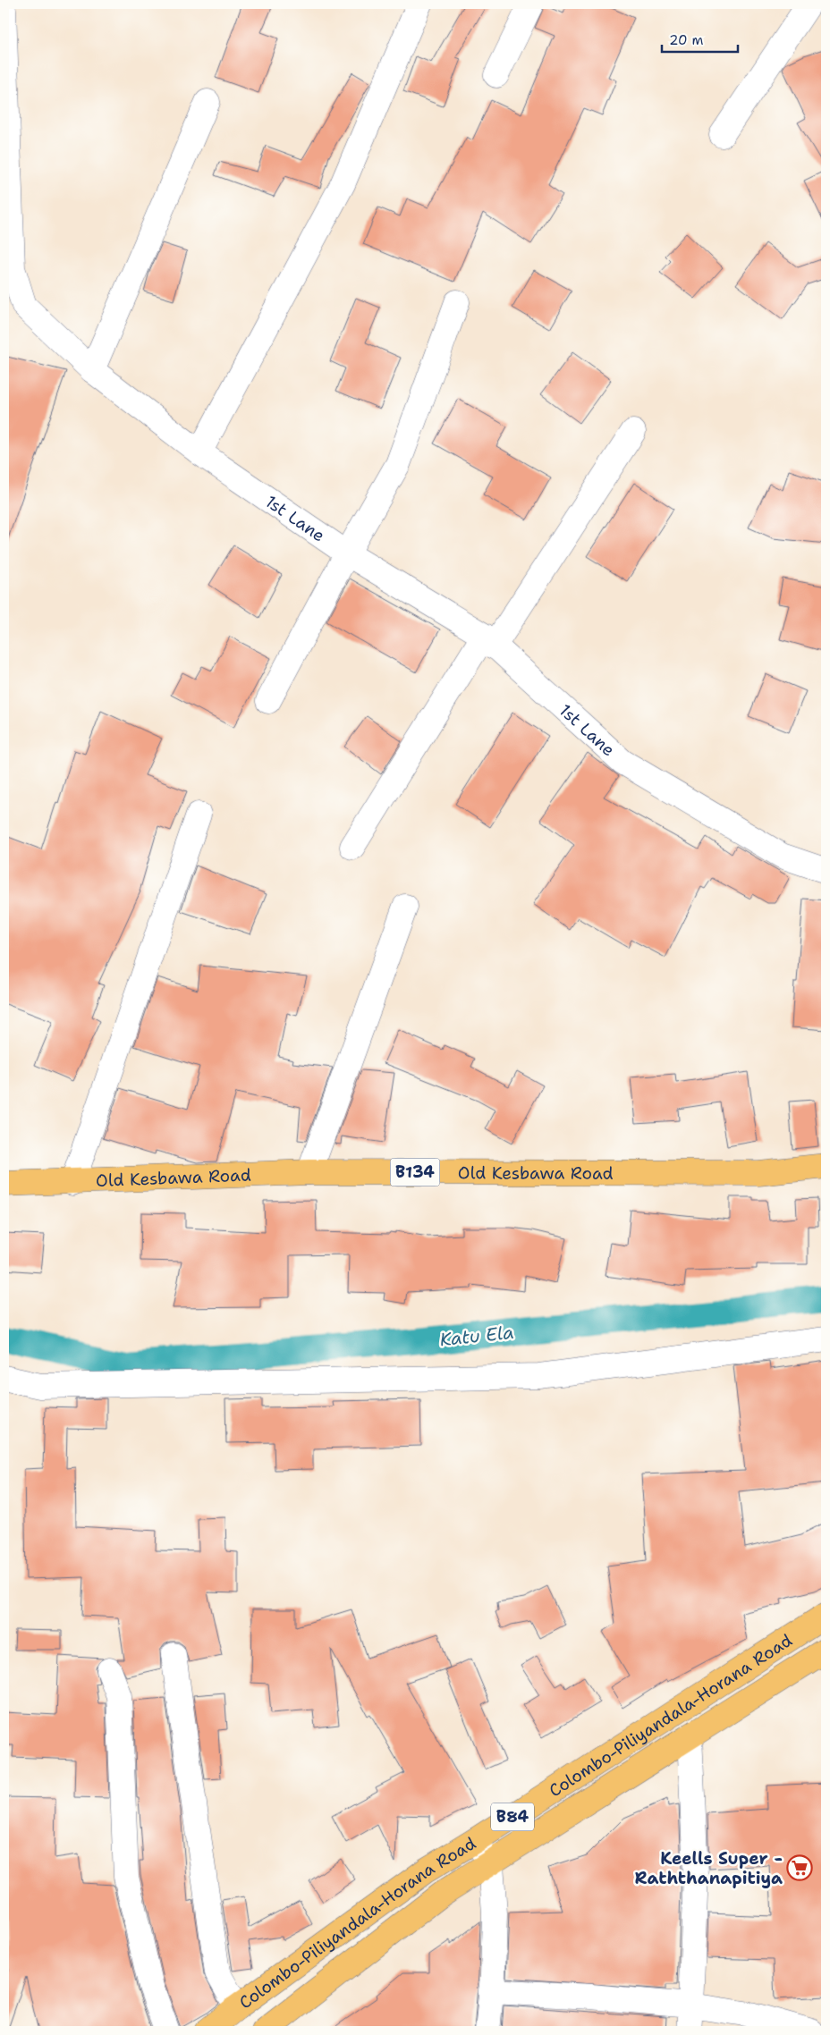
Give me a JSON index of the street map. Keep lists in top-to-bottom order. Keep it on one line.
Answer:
{"streets":{"main road":["B134","Old Kesbawa Road","Colombo-Piliyandala-Horana Road","B84"],"street":["1st Lane"]},"water":["Katu Ela"],"places":{"supermarket":["Keells Super - Raththanapitiya"]},"scale_bar":"20 m"}
